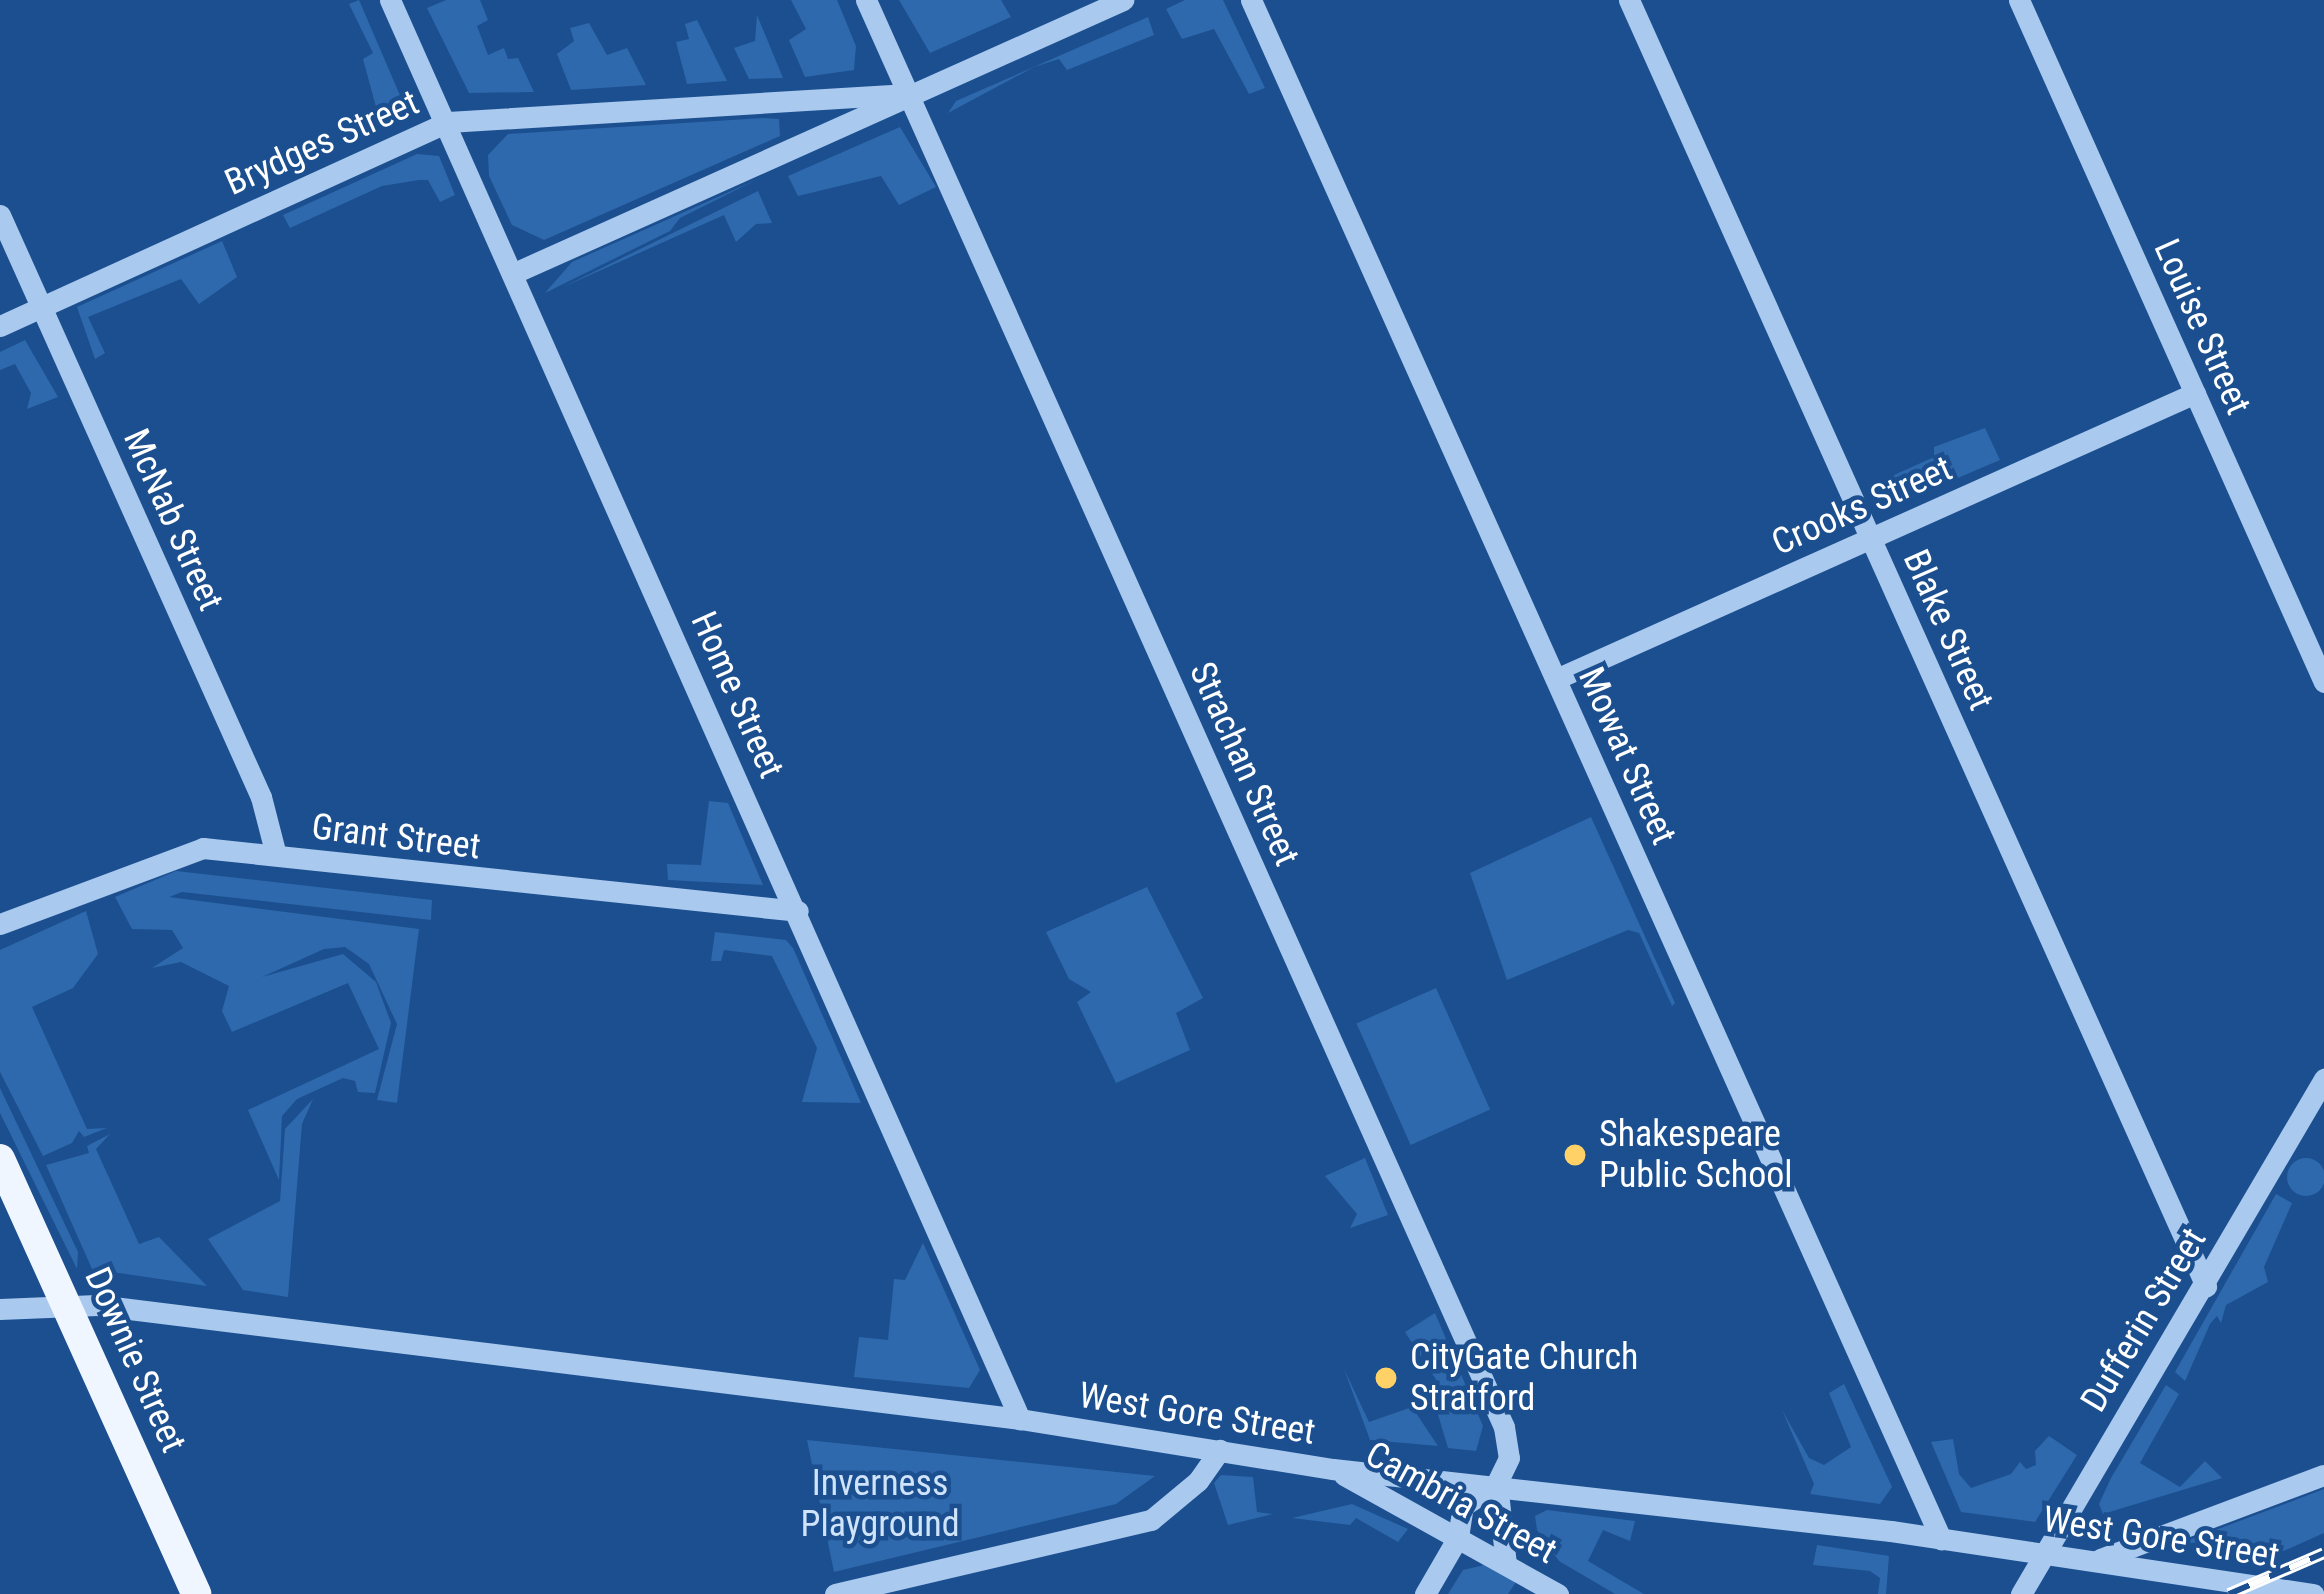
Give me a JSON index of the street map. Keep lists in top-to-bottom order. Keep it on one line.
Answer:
{"streets":{"main road":["Downie Street"],"street":["Brydges Street","Louise Street","Crooks Street","McNab Street","Blake Street","Home Street","Mowat Street","Strachan Street","Grant Street","Dufferin Street","West Gore Street","Cambria Street"]},"crossings":[["Brydges Street","McNab Street"],["Brydges Street","Home Street"],["Brydges Street","Strachan Street"],["Louise Street","Crooks Street"],["Crooks Street","Blake Street"],["Crooks Street","Mowat Street"],["McNab Street","Grant Street"],["Blake Street","Dufferin Street"],["Home Street","Grant Street"],["Home Street","West Gore Street"],["Mowat Street","West Gore Street"],["Strachan Street","West Gore Street"],["Strachan Street","Cambria Street"],["Dufferin Street","West Gore Street"],["Downie Street","West Gore Street"],["West Gore Street","Cambria Street"]],"parks":["Inverness Playground"],"places":["Shakespeare Public School","CityGate Church Stratford"]}
